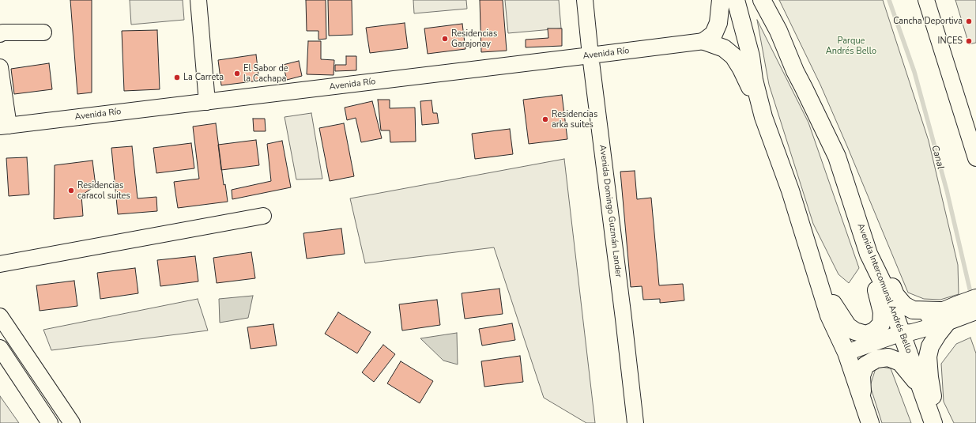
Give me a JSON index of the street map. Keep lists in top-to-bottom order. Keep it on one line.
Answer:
{"streets":{"main road":["Avenida Intercomunal Andrés Bello"],"street":["Avenida Río","Avenida Domingo Guzmán Lander"]},"crossings":[["Avenida Río","Avenida Domingo Guzmán Lander"]],"water":["Canal"],"parks":["Parque Andrés Bello"],"places":["Cancha Deportiva","Residencias Garajonay","INCES","El Sabor de la Cachapa","La Carreta","Residencias arka suites","Residencias caracol suites"]}
